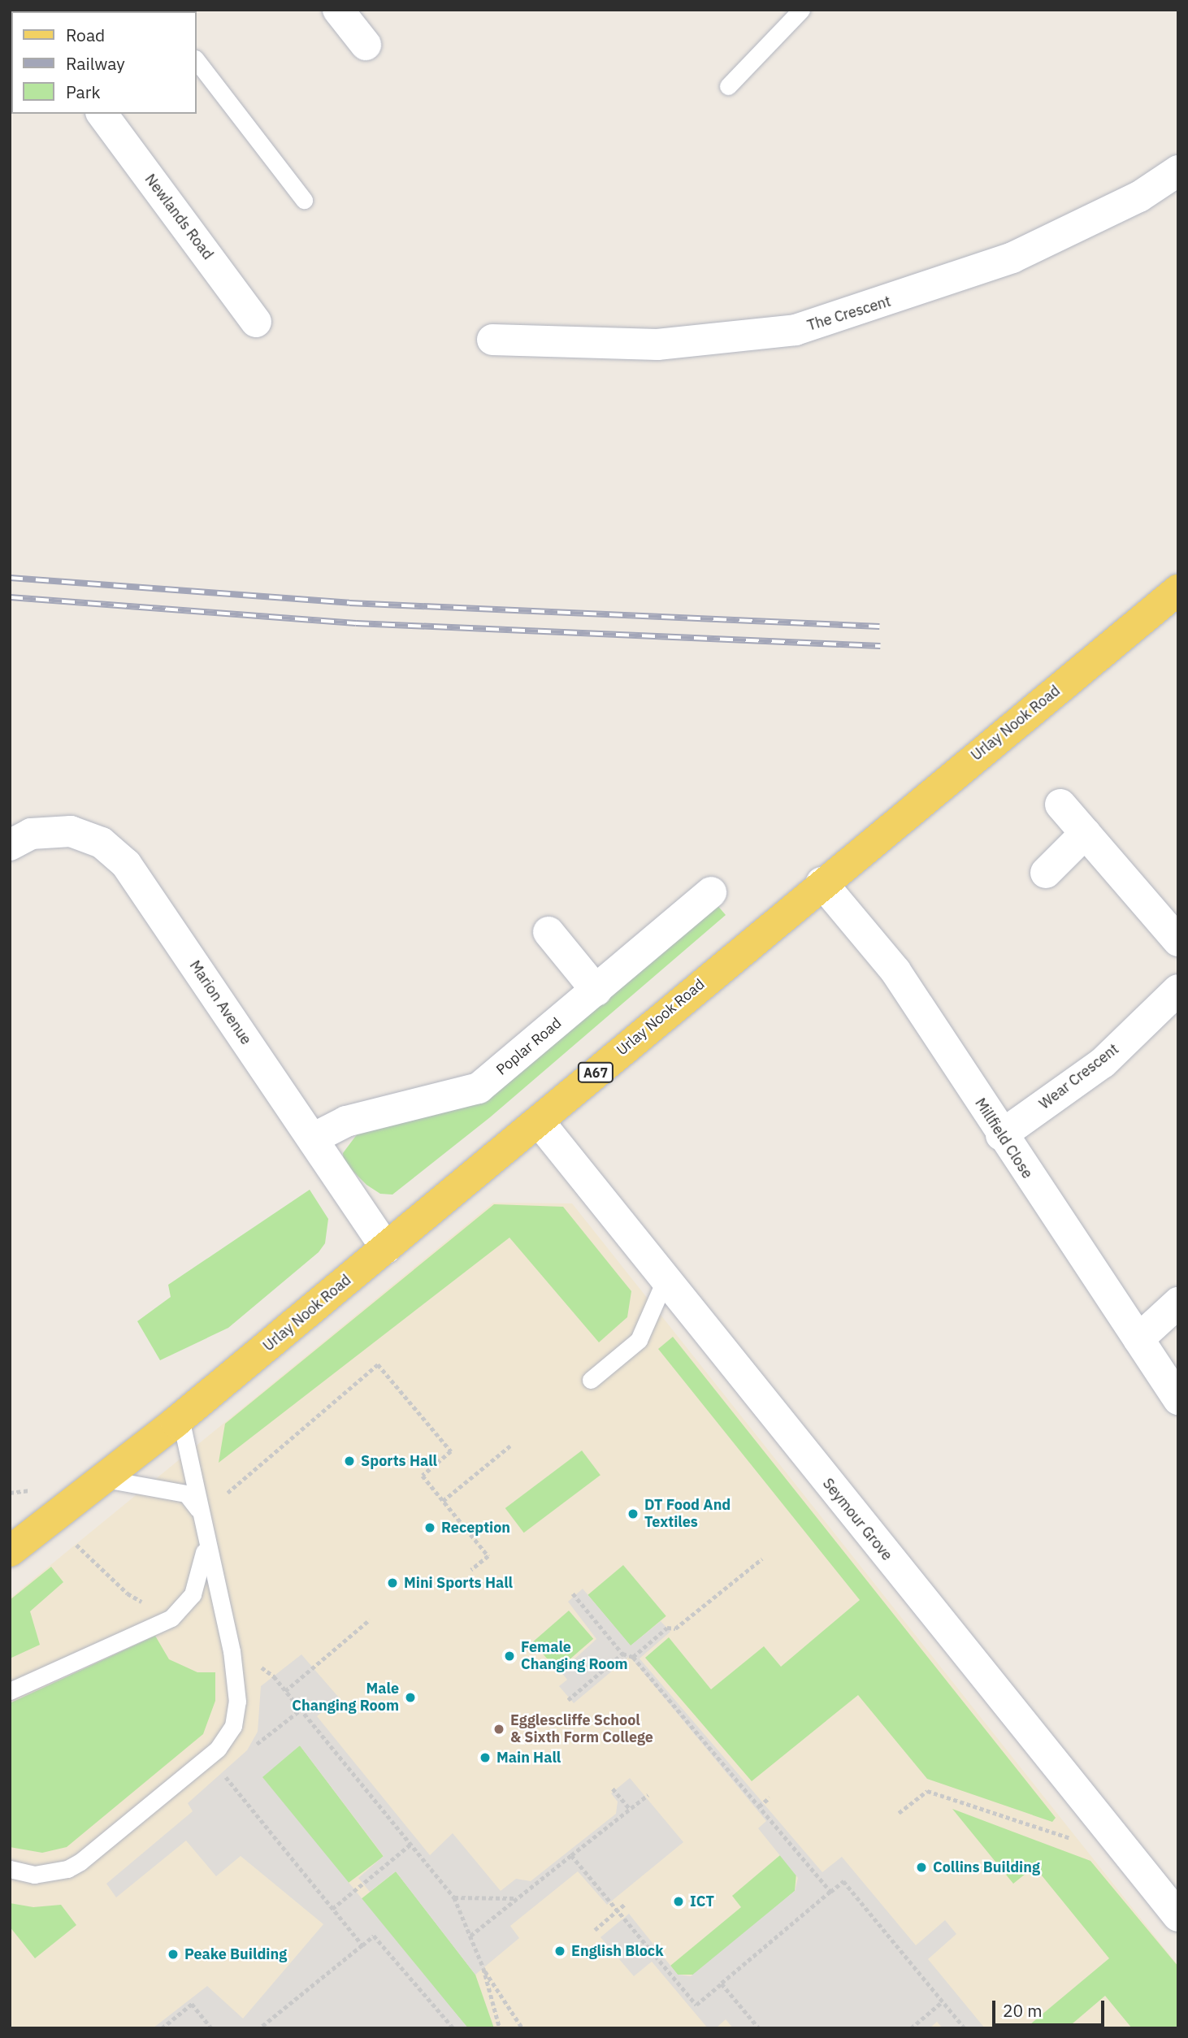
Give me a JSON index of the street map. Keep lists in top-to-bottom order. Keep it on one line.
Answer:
{"streets":{"main road":["Urlay Nook Road","A67"],"street":["Newlands Road","The Crescent","Marion Avenue","Poplar Road","Wear Crescent","Millfield Close","Seymour Grove"]},"crossings":[["Urlay Nook Road","Marion Avenue"],["Urlay Nook Road","Millfield Close"],["Urlay Nook Road","Seymour Grove"],["Marion Avenue","Poplar Road"],["Wear Crescent","Millfield Close"]],"places":["Sports Hall","DT Food And Textiles","Reception","Mini Sports Hall","Female Changing Room","Male Changing Room","Egglescliffe School & Sixth Form College","Main Hall","Collins Building","ICT","English Block","Peake Building"],"legend":["Road","Railway","Park"],"scale_bar":"20 m"}
